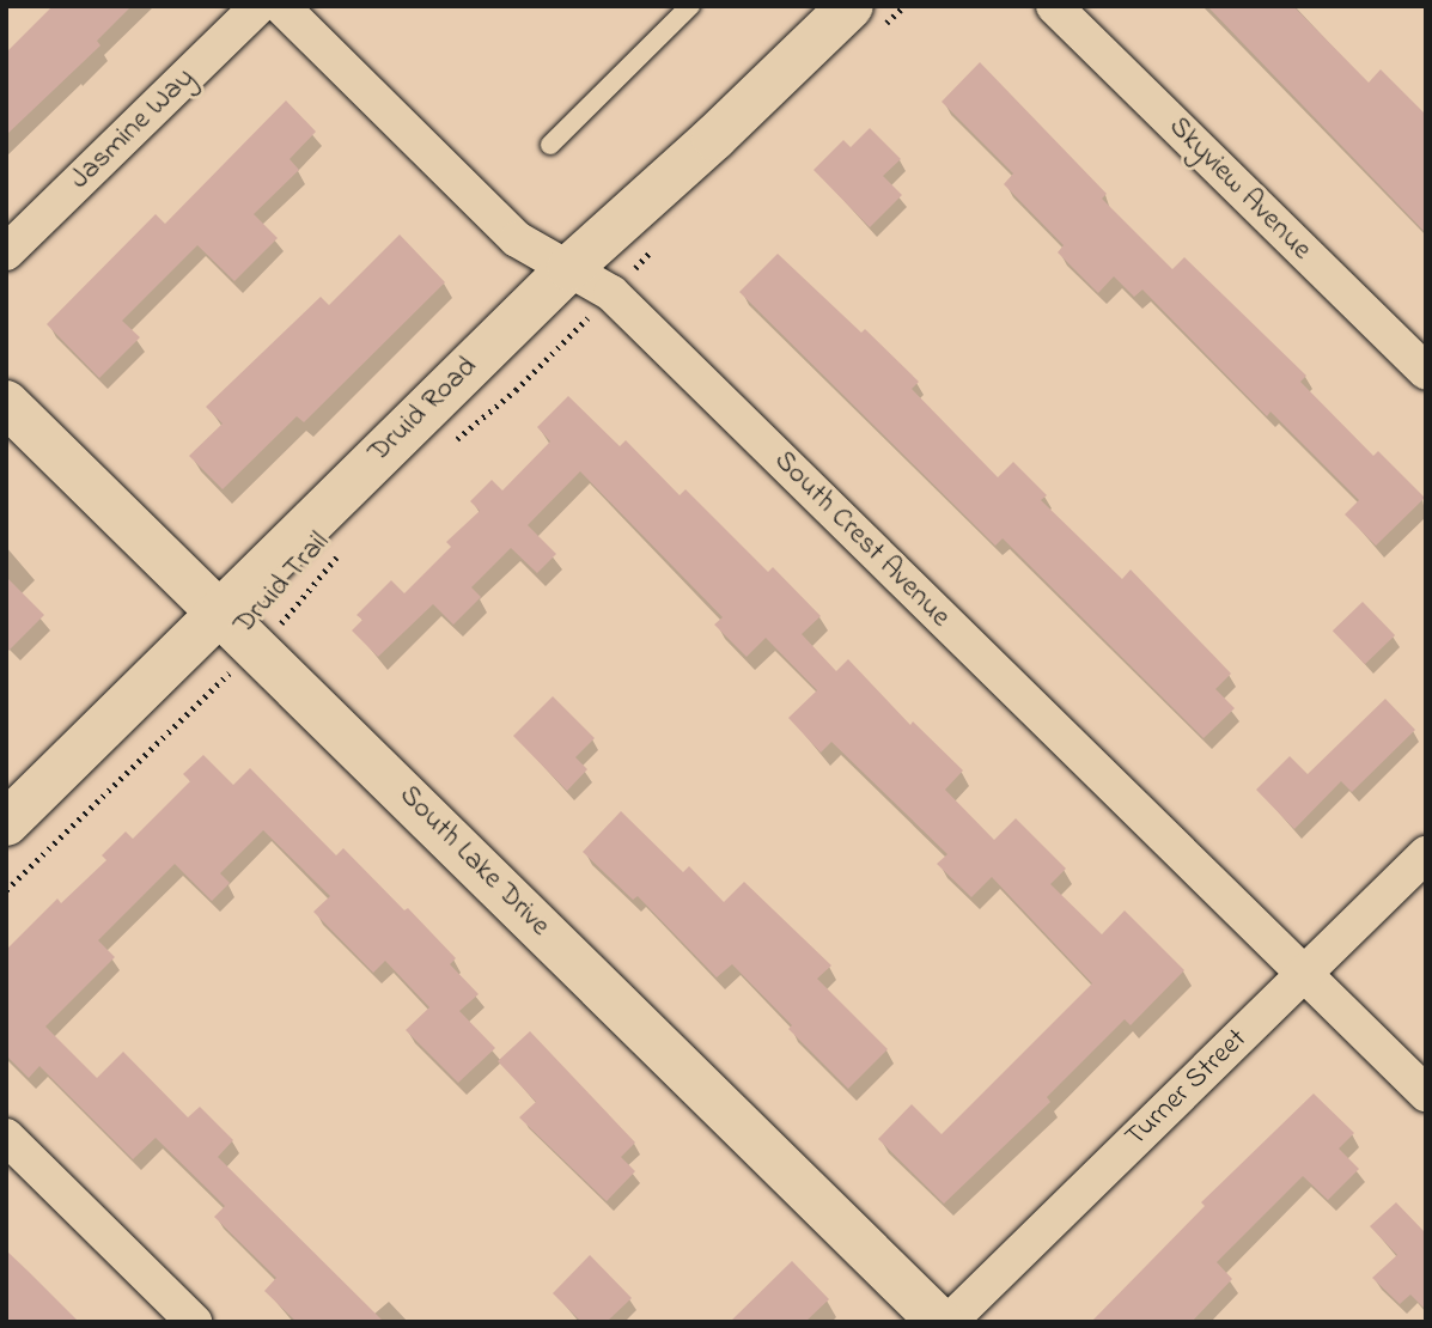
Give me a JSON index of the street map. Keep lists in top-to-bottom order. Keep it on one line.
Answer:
{"streets":{"street":["Jasmine Way","Skyview Avenue","Druid Road","South Crest Avenue","South Lake Drive","Turner Street"],"path":["Druid Trail"]},"crossings":[["Druid Road","South Crest Avenue"],["Druid Road","South Lake Drive"],["South Crest Avenue","Turner Street"],["Druid Trail","South Lake Drive"]]}
